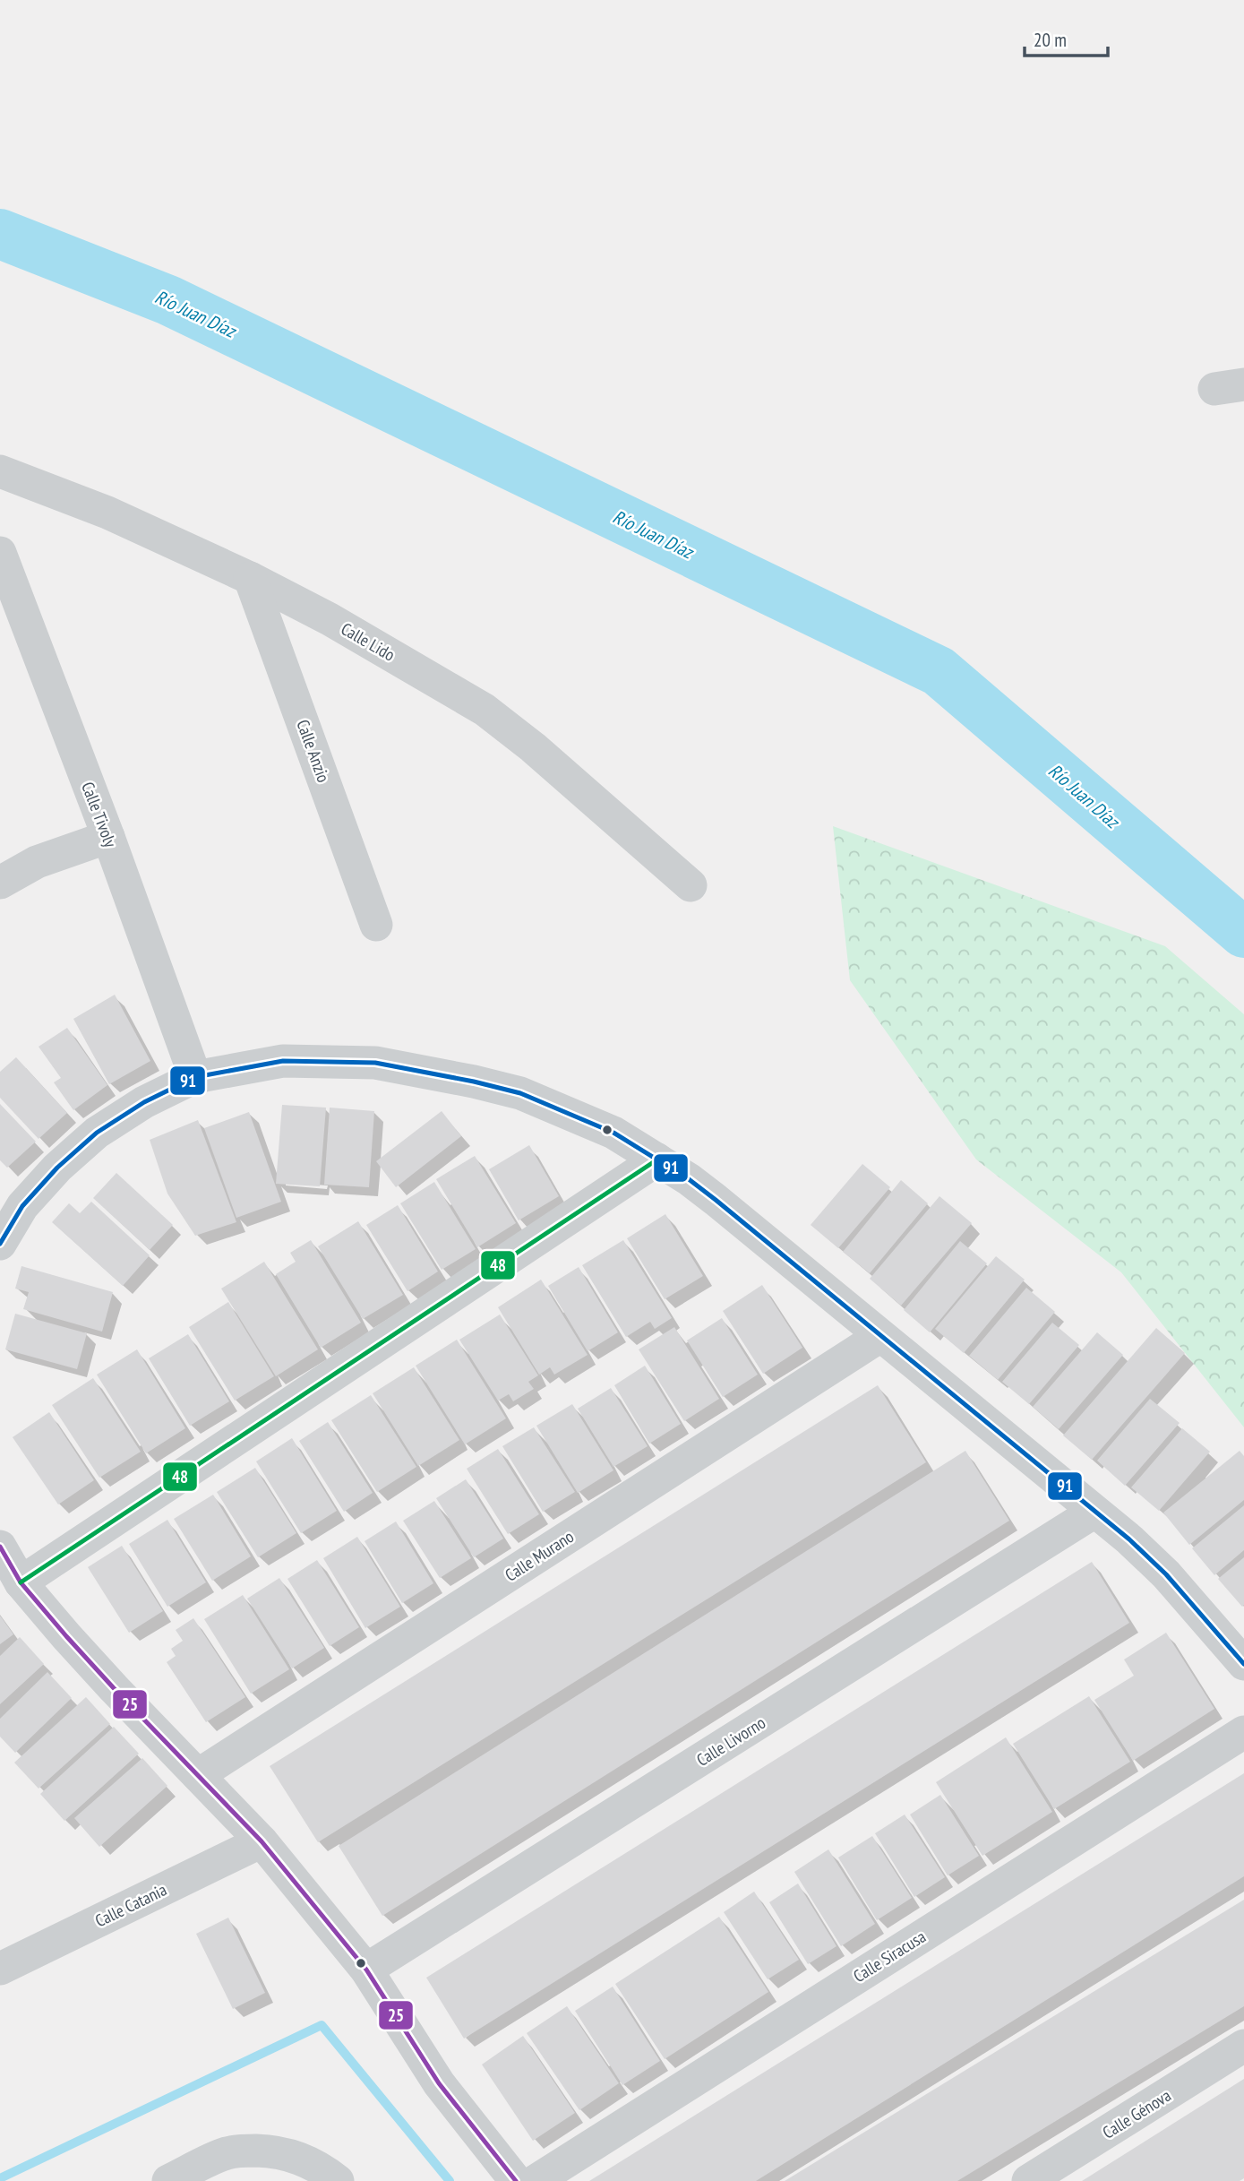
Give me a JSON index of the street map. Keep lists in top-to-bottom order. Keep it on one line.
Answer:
{"streets":{"street":["Calle Lido","Calle Anzio","Calle Tivoly","Calle Murano","Calle Livorno","Calle Catania","Calle Siracusa","Calle Génova"]},"crossings":[["Calle Lido","Calle Anzio"]],"water":["Río Juan Díaz"],"lines":["transit line 91","transit line 48","transit line 25"],"scale_bar":"20 m"}
